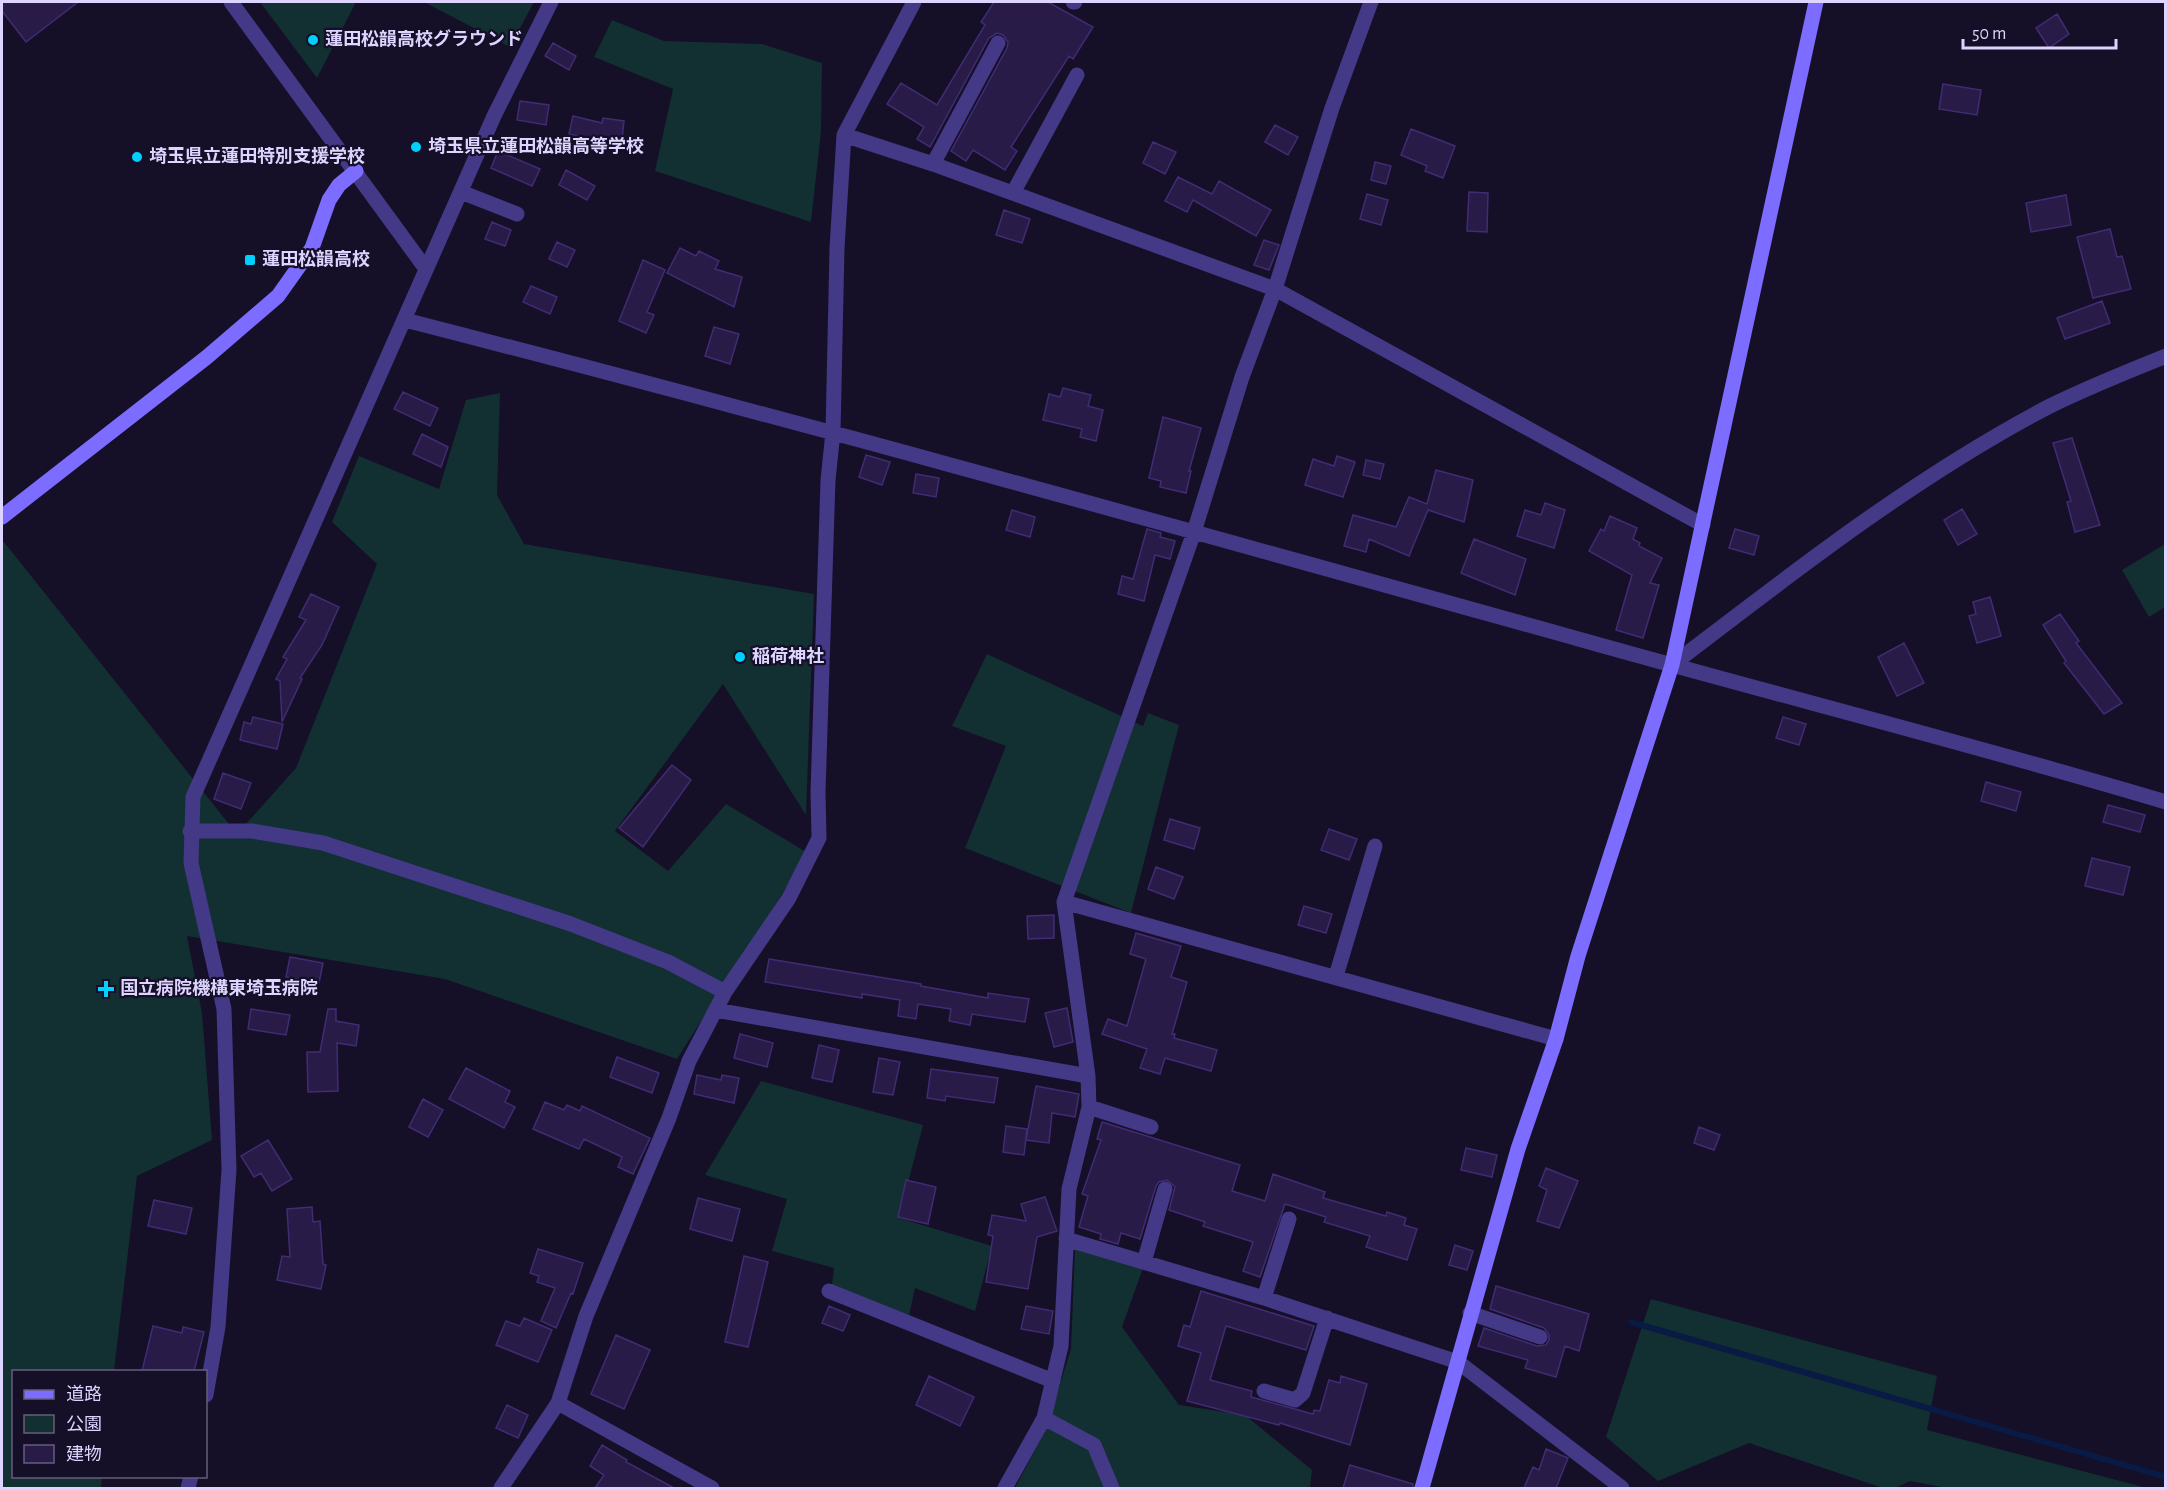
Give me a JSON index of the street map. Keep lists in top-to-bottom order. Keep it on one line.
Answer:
{"places":{"other":["蓮田松韻高校グラウンド","埼玉県立蓮田松韻高等学校","埼玉県立蓮田特別支援学校","稲荷神社"],"transit":["蓮田松韻高校"],"health":["国立病院機構東埼玉病院"]},"legend":["道路","公園","建物"],"scale_bar":"50 m"}
